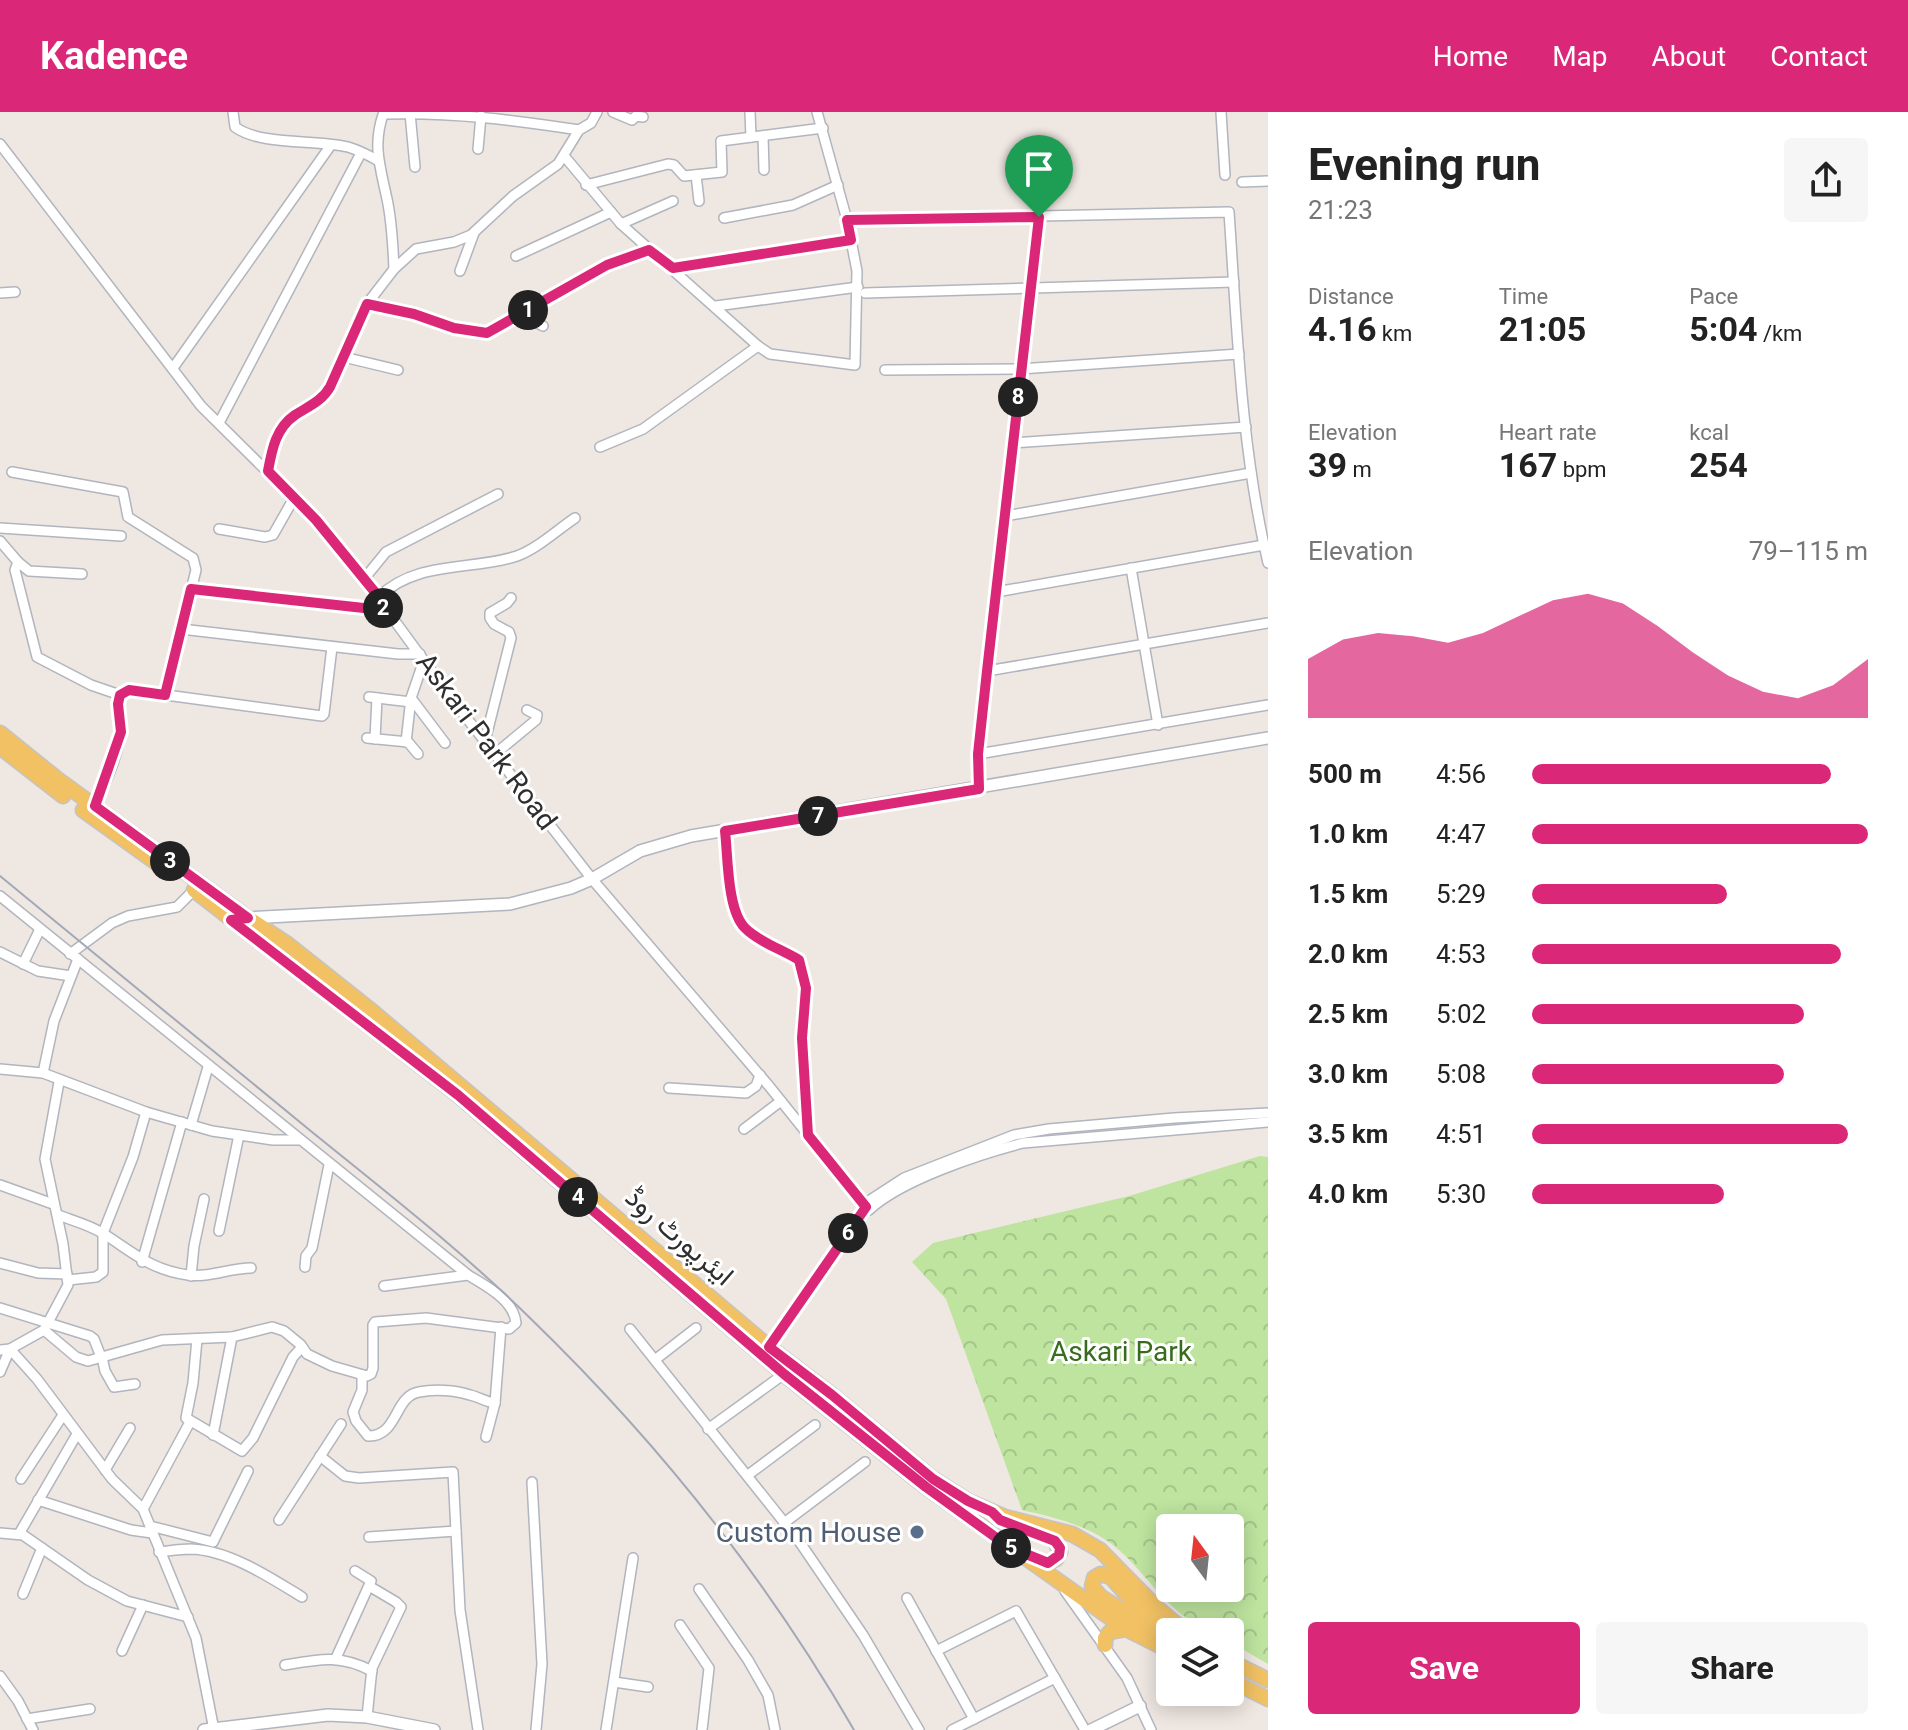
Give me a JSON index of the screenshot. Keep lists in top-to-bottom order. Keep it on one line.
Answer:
{"streets":{"main road":["ایئرپورٹ روڈ"],"street":["Askari Park Road"]},"parks":["Askari Park"],"places":["Custom House"],"north":"top","page":{"header":"Kadence","nav":["Home","Map","About","Contact"],"heading":["Evening run","21:23"],"stats":[["Distance","4.16 km"],["Time","21:05"],["Pace","5:04 /km"],["Elevation","39 m"],["Heart rate","167 bpm"],["kcal","254"]],"pins":["1","8","2","7","3","4","6","5"],"chart":["Elevation","79–115 m"],"list":[{"name":"500 m","note":"4:56"},{"name":"1.0 km","note":"4:47"},{"name":"1.5 km","note":"5:29"},{"name":"2.0 km","note":"4:53"},{"name":"2.5 km","note":"5:02"},{"name":"3.0 km","note":"5:08"},{"name":"3.5 km","note":"4:51"},{"name":"4.0 km","note":"5:30"}],"buttons":["Save","Share"]}}
